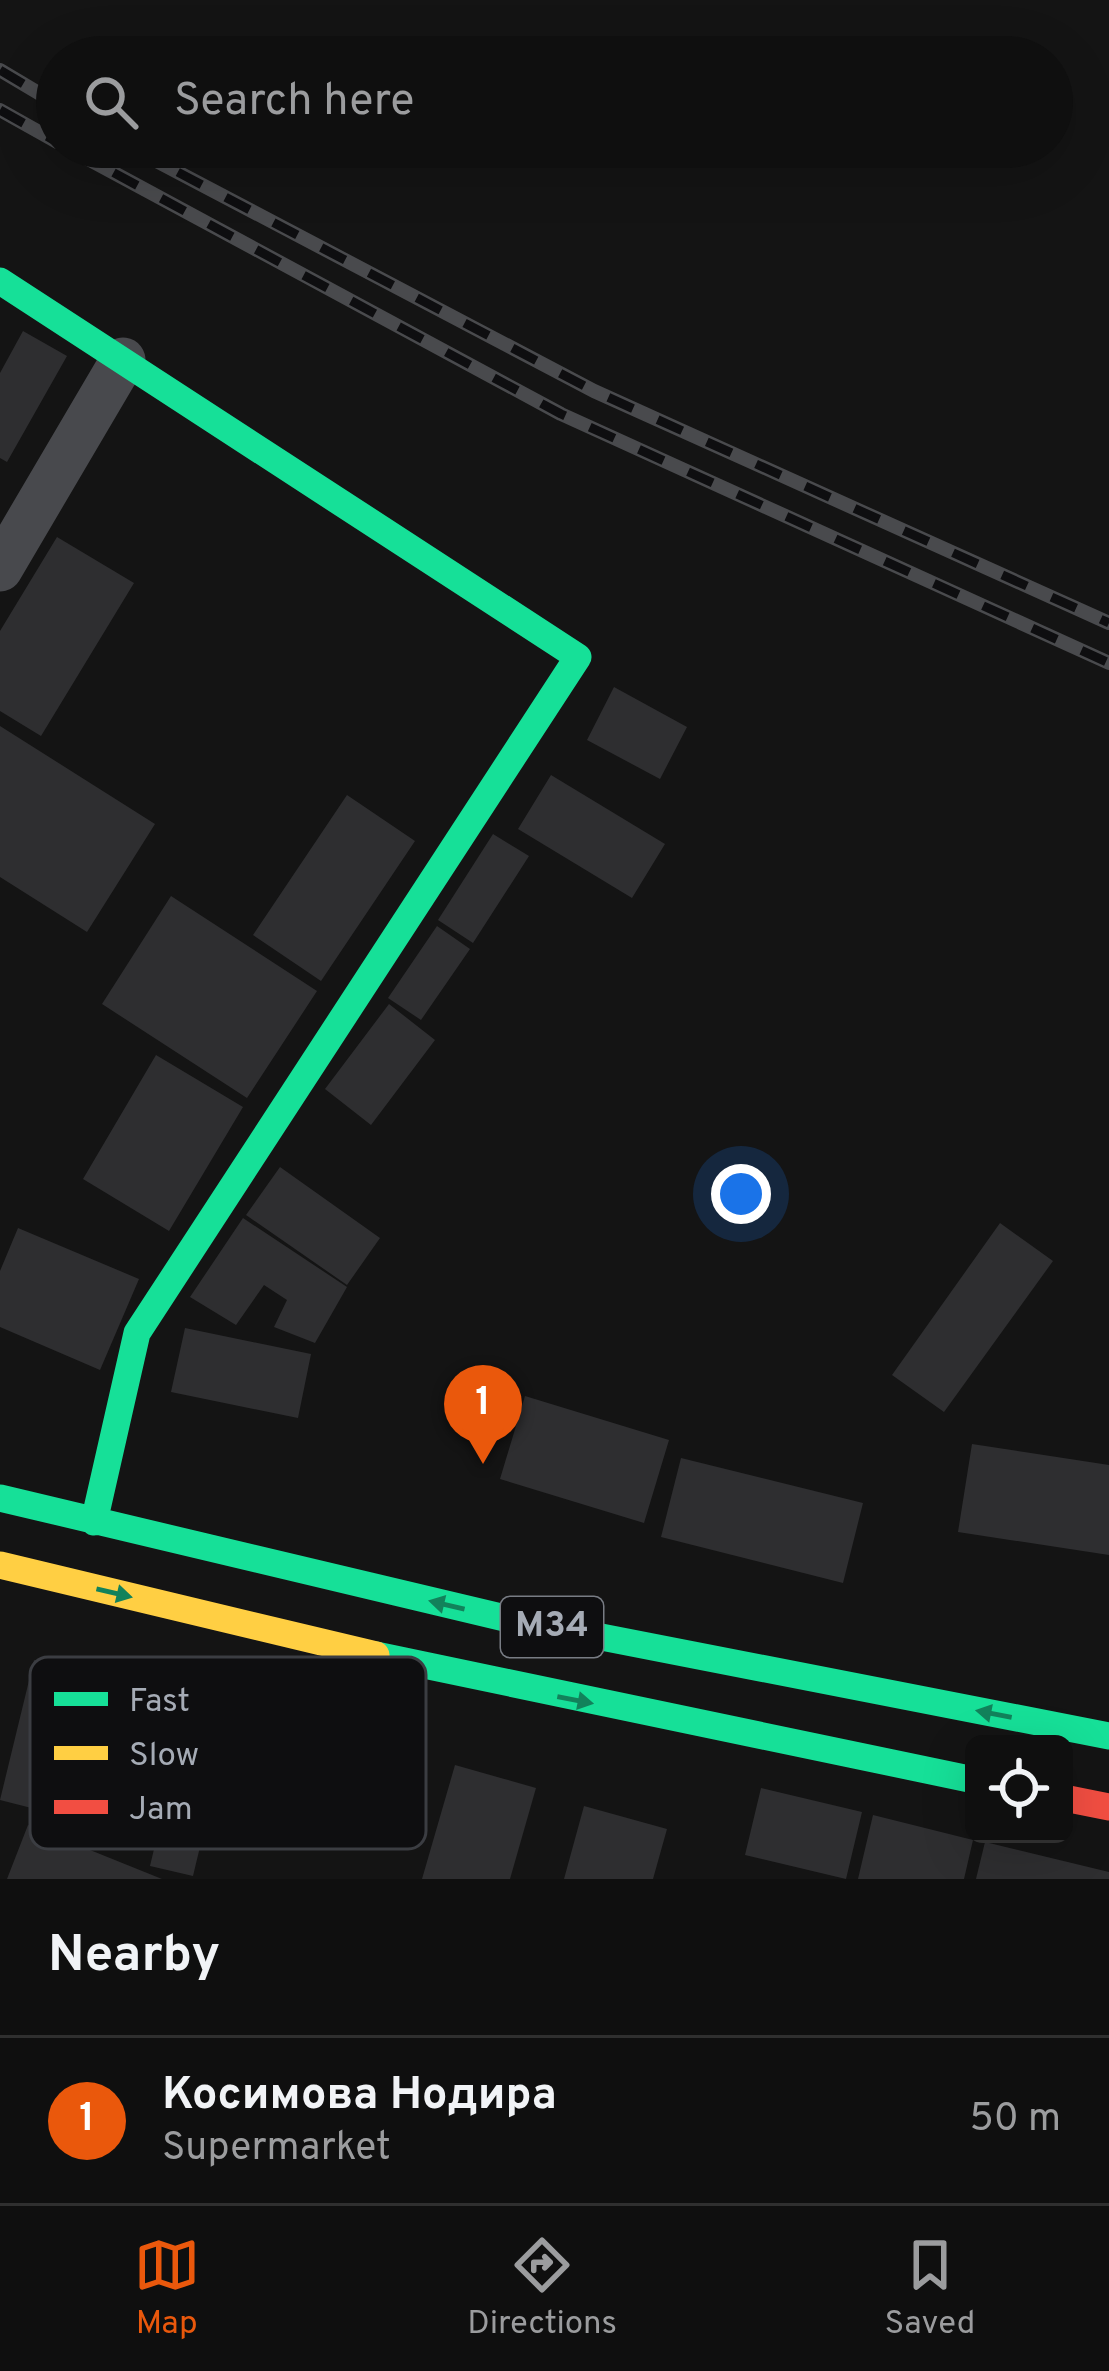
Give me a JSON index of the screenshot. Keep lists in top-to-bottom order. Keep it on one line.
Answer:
{"streets":{"main road":["M34"]},"legend":["Fast","Slow","Jam"],"page":{"search":"Search here","pins":"1","heading":"Nearby","list":[{"mark":"1","name":"Косимова Нодира","note":"Supermarket","value":"50 m"}],"nav":["Map","Directions","Saved"]}}
